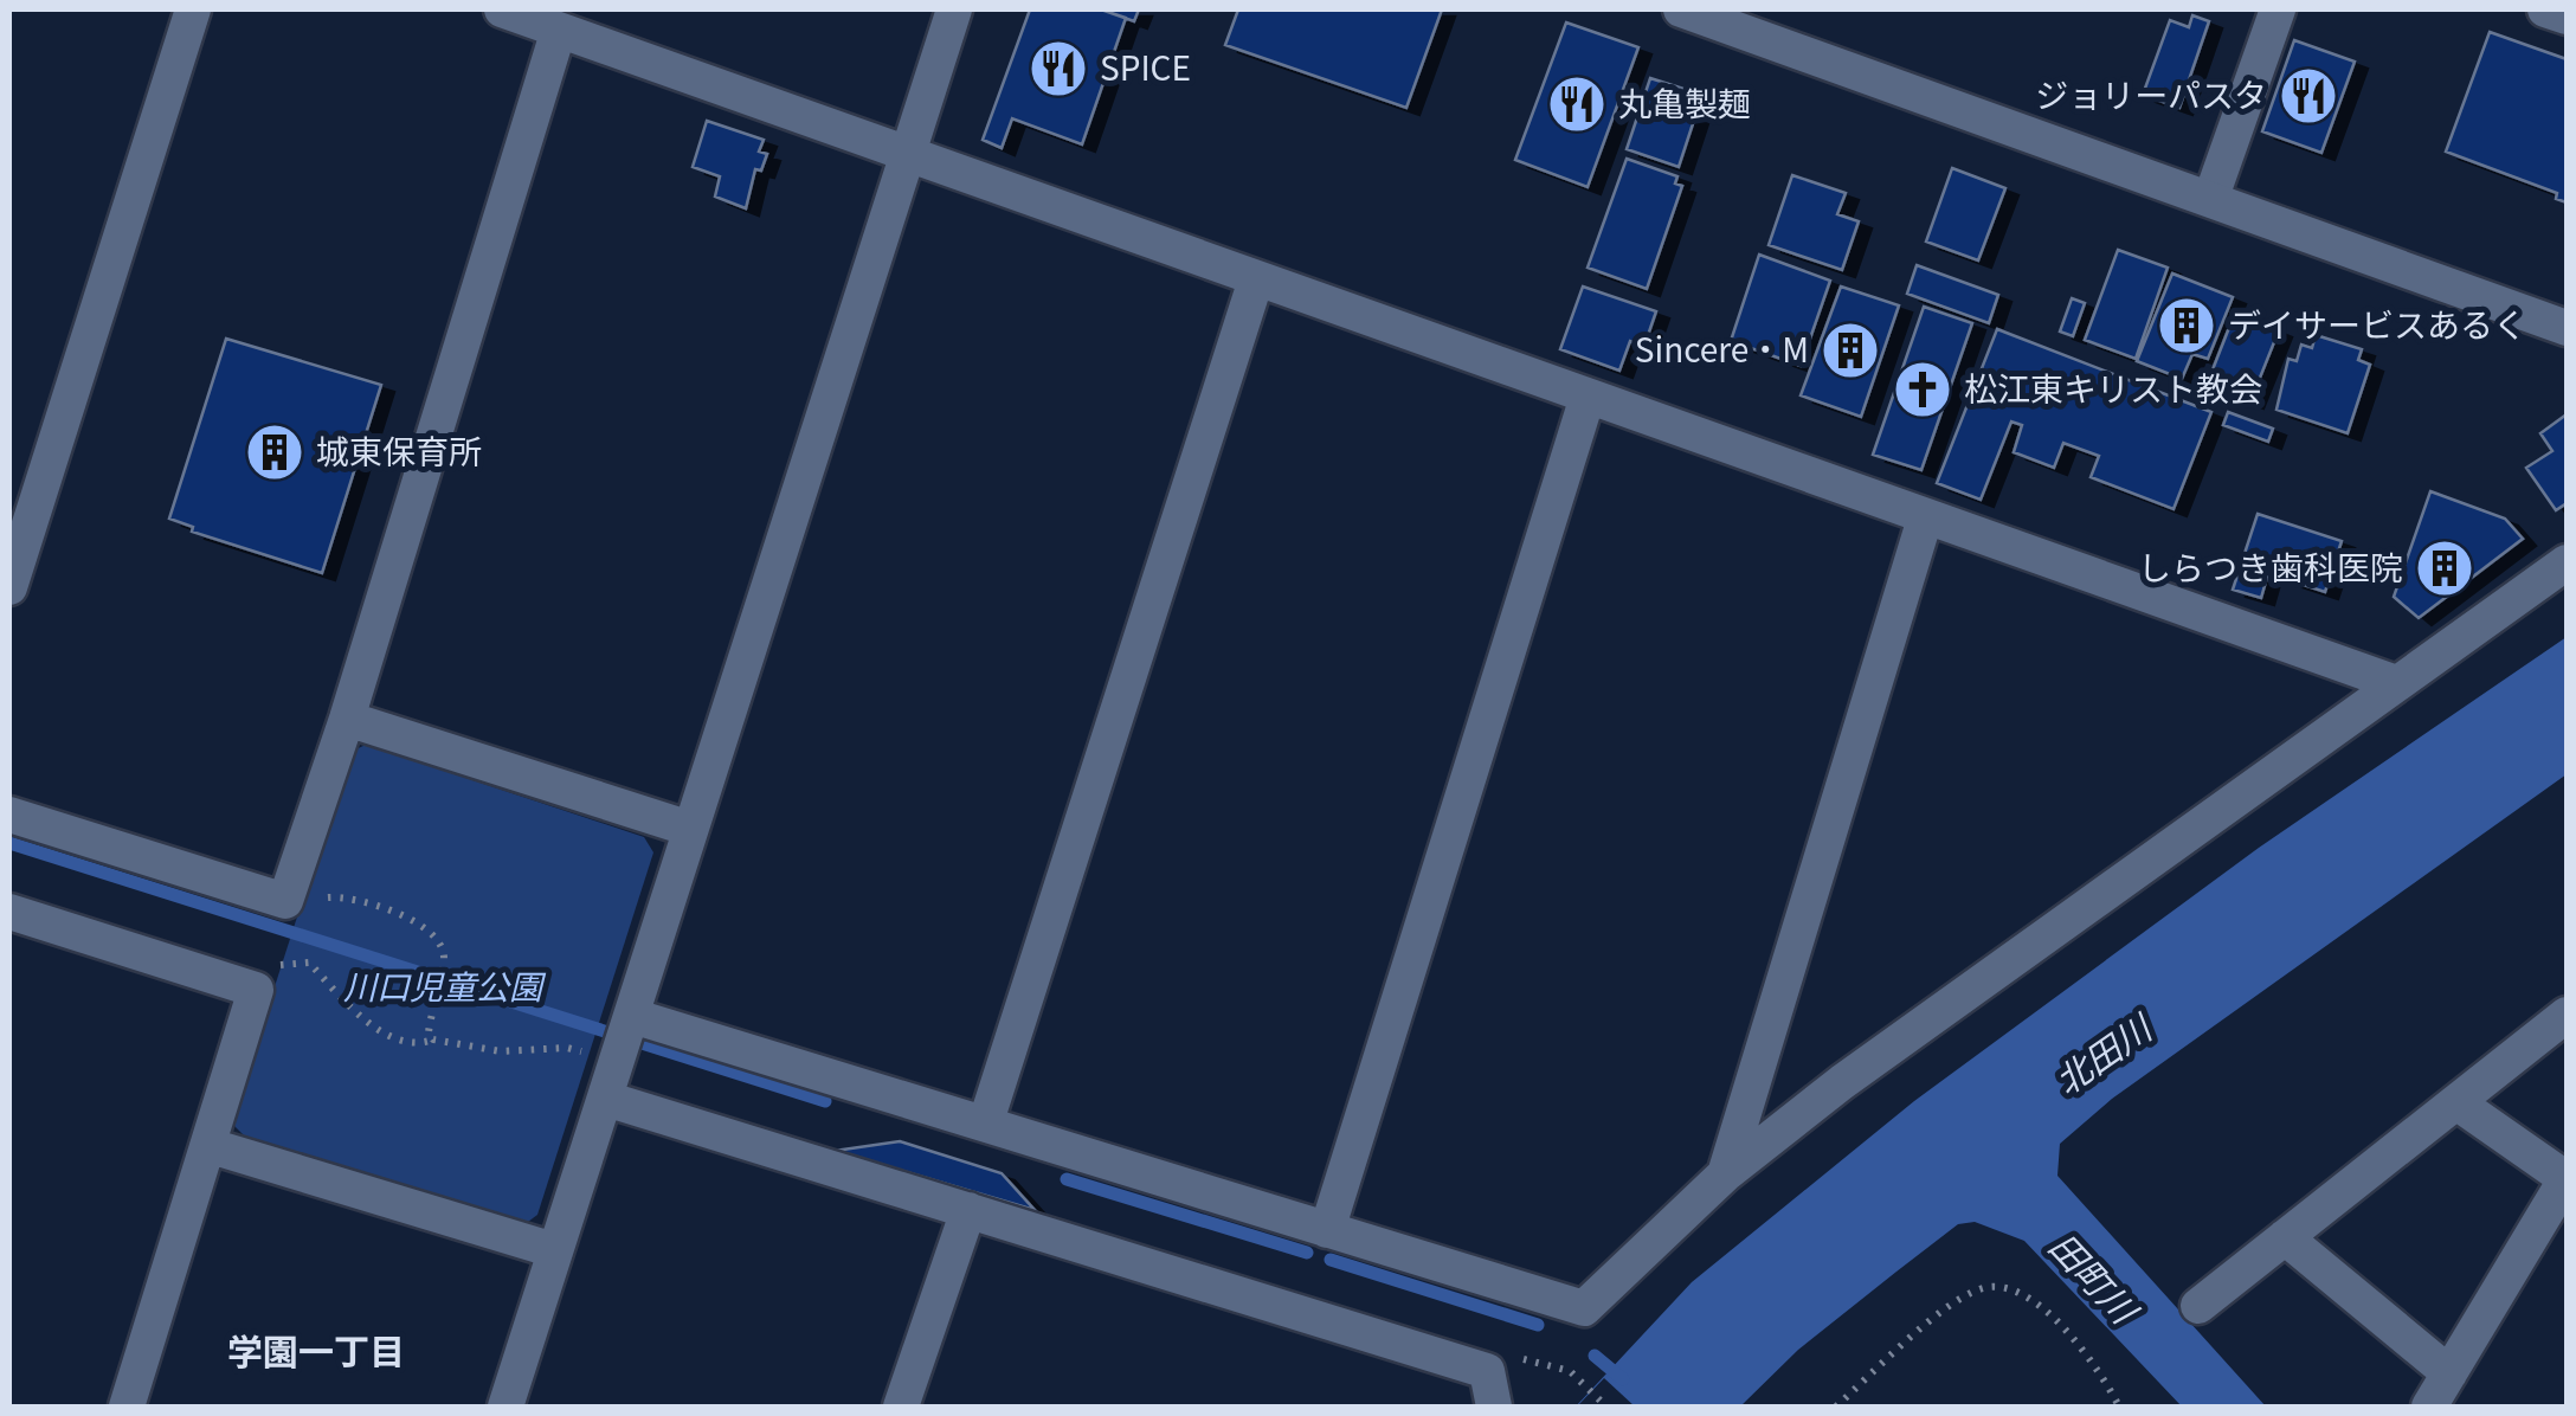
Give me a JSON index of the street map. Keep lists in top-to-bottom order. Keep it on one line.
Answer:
{"districts":["学園一丁目"],"water":["北田川","田町川"],"parks":["川口児童公園"],"places":{"restaurant":["SPICE","ジョリーパスタ","丸亀製麺"],"building":["デイサービスあるく","Sincere・M","城東保育所","しらつき歯科医院"],"church":["松江東キリスト教会"]}}
